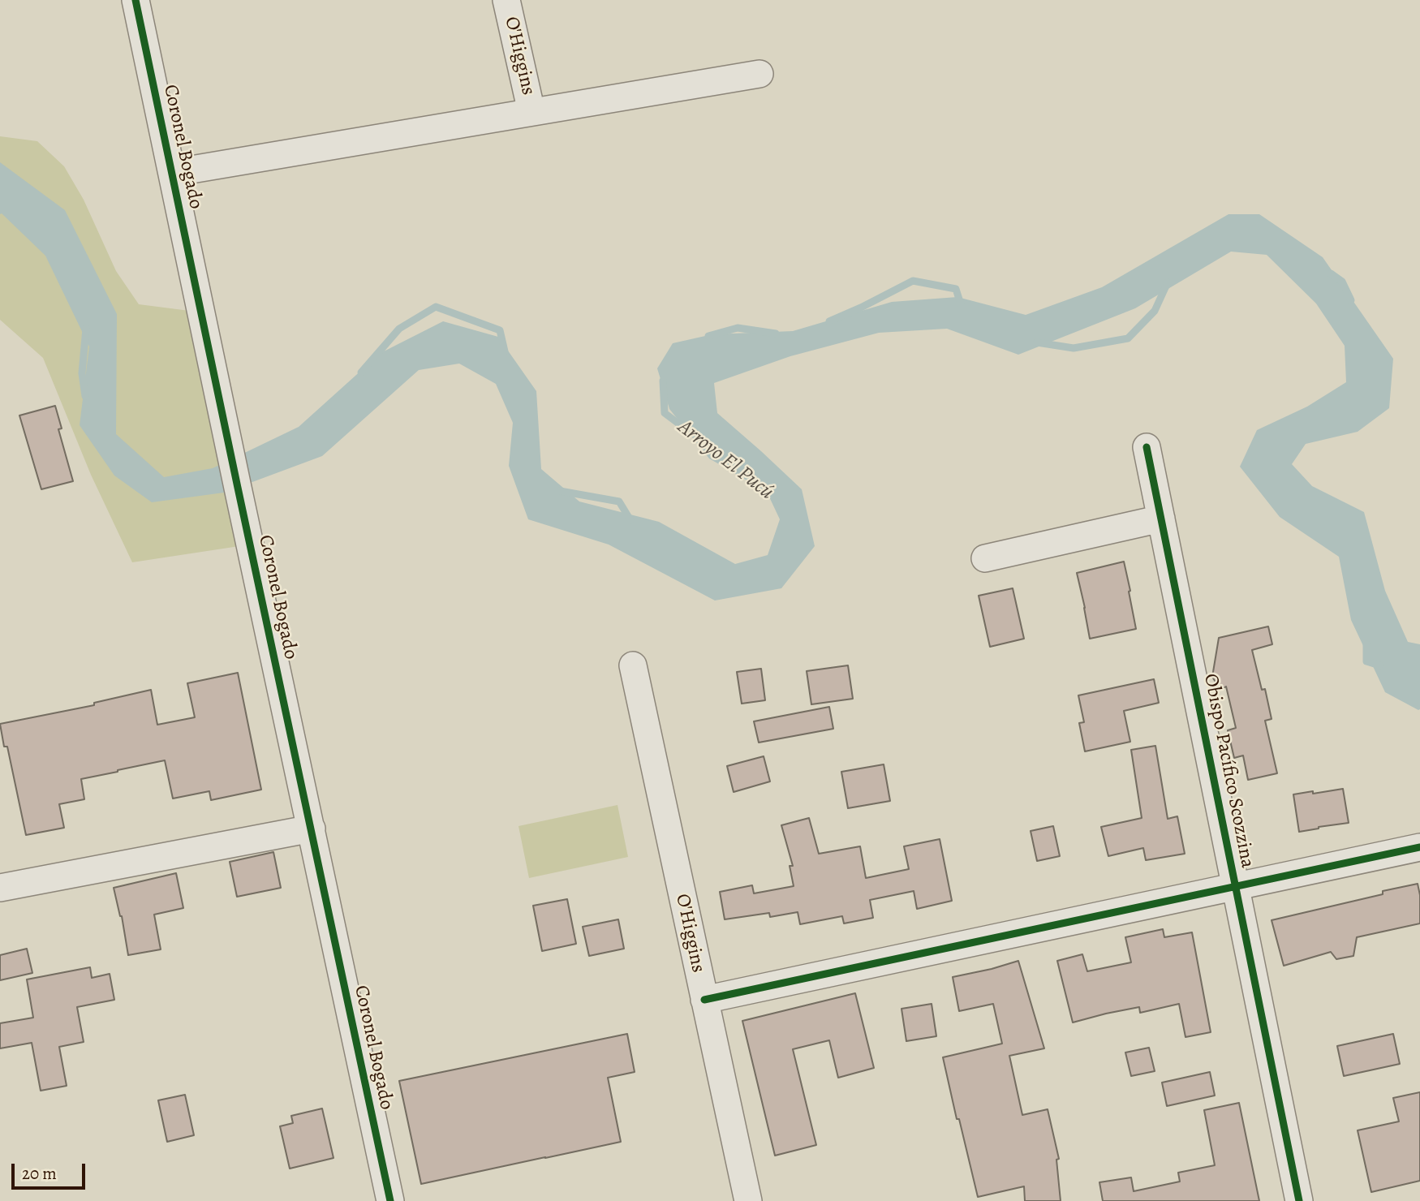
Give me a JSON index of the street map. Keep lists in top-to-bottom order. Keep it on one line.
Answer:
{"streets":{"street":["O'Higgins","Coronel Bogado","Obispo Pacífico Scozzina"]},"water":["Arroyo El Pucú"],"scale_bar":"20 m"}
